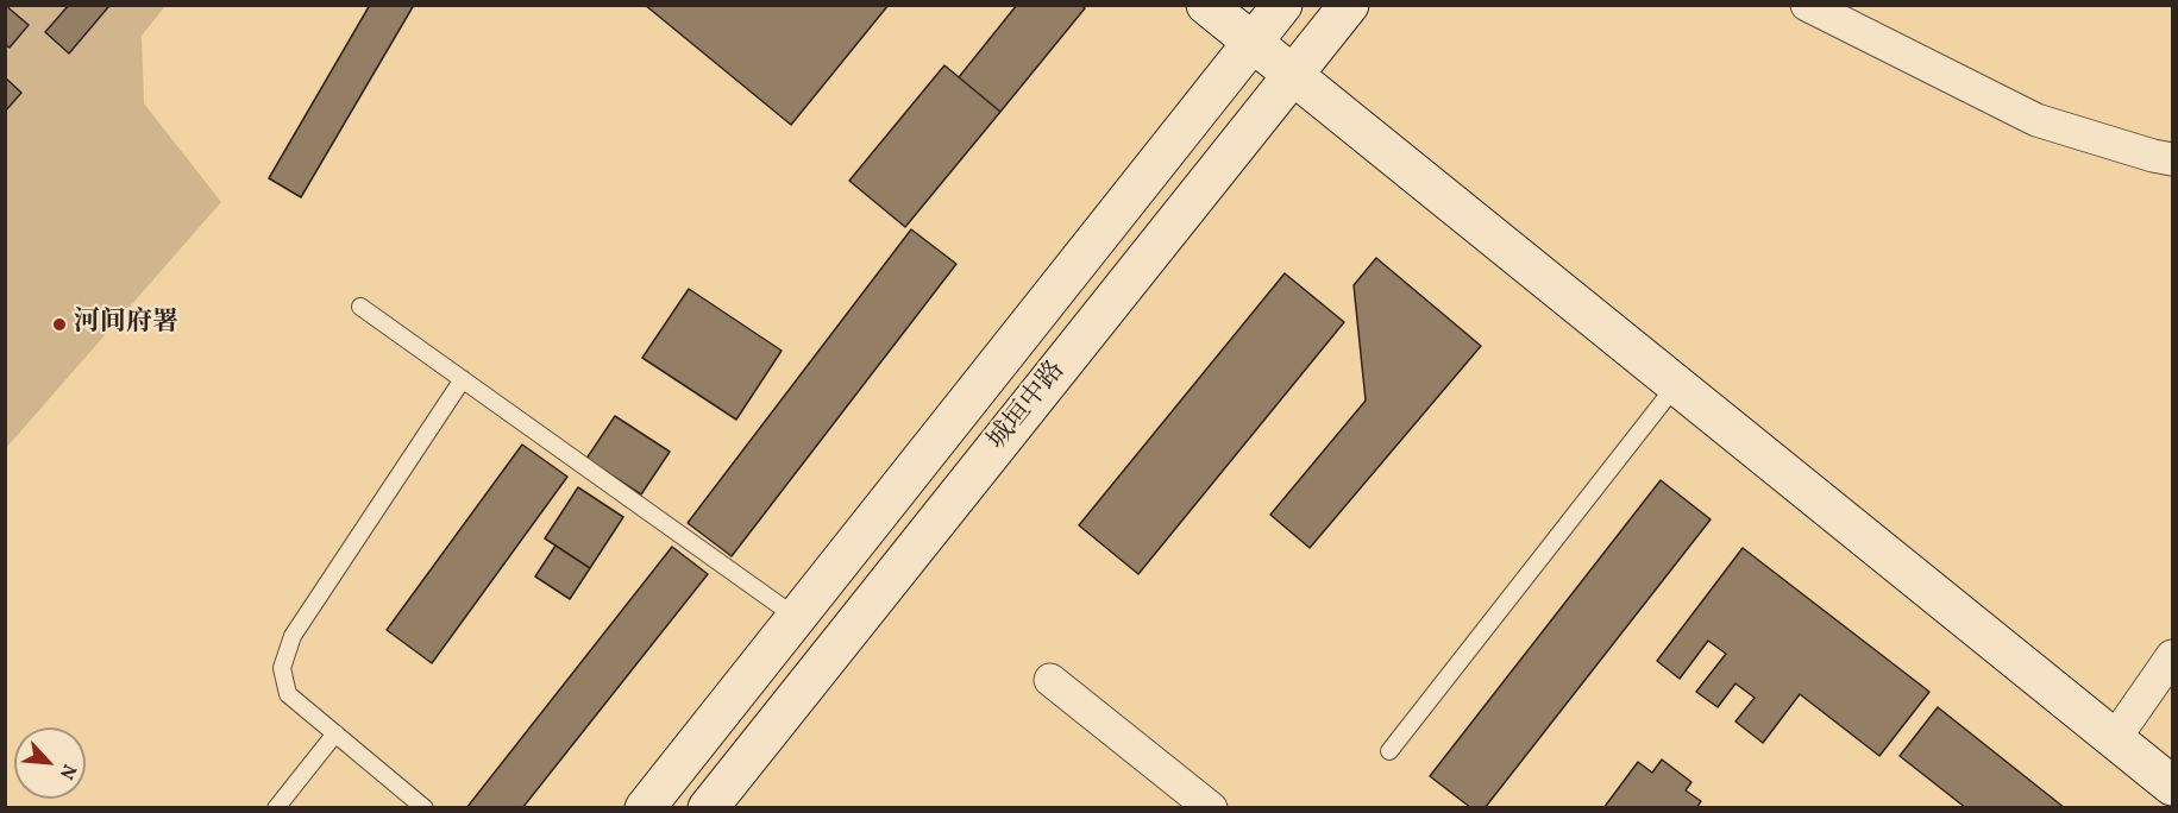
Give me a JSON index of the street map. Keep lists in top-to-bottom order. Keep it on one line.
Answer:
{"streets":{"main road":["城垣中路"]},"places":["河间府署"],"north":"bottom right"}
